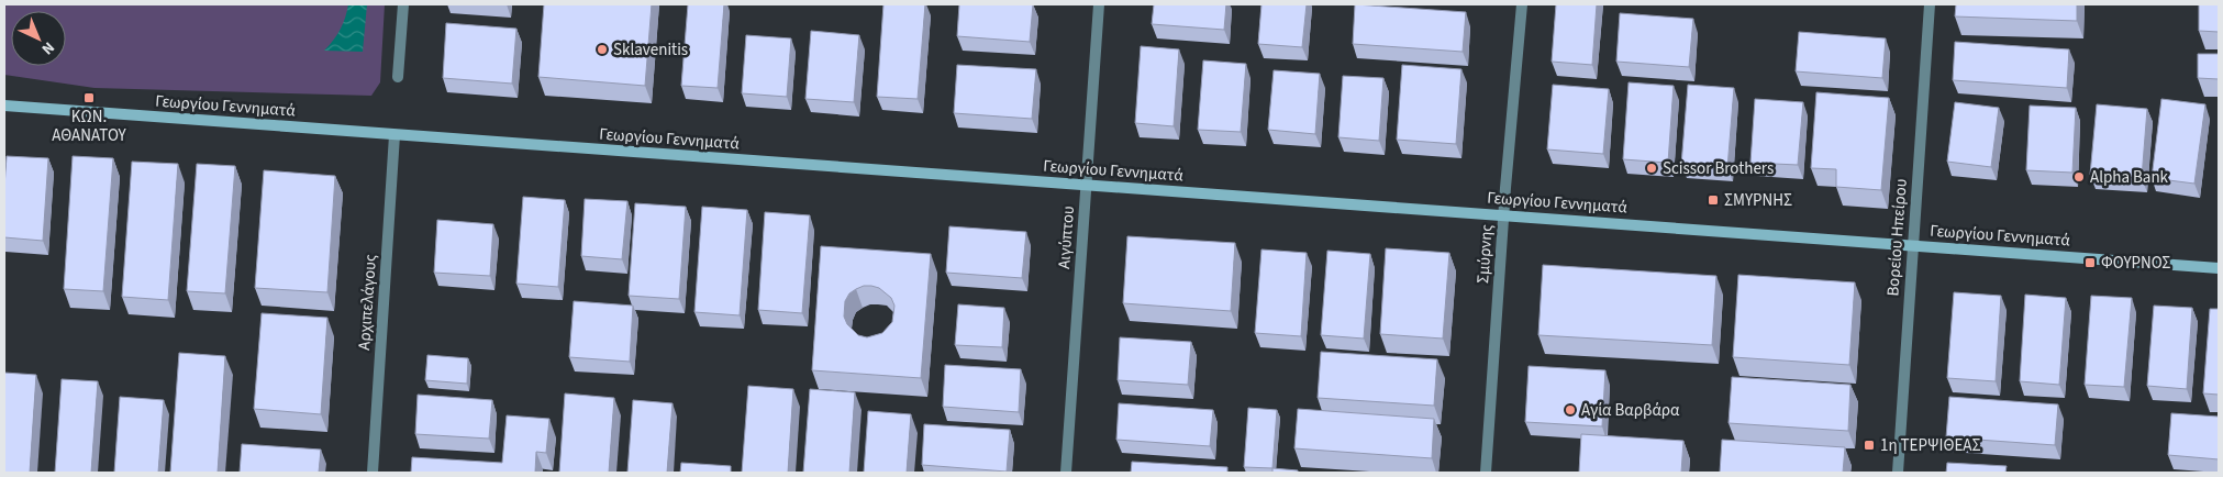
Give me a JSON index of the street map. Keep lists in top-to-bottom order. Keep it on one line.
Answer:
{"streets":{"main road":["Γεωργίου Γεννηματά"],"street":["Αιγύπτου","Βορείου Ηπείρου","Σμύρνης","Αρχιπελάγους"]},"crossings":[["Γεωργίου Γεννηματά","Αιγύπτου"],["Γεωργίου Γεννηματά","Βορείου Ηπείρου"],["Γεωργίου Γεννηματά","Σμύρνης"],["Γεωργίου Γεννηματά","Αρχιπελάγους"]],"places":{"other":["Sklavenitis","Scissor Brothers","Alpha Bank","Αγία Βαρβάρα"],"transit":["ΚΩΝ. ΑΘΑΝΑΤΟΥ","ΣΜΥΡΝΗΣ","ΦΟΥΡΝΟΣ","1η ΤΕΡΨΙΘΕΑΣ"]},"north":"bottom right"}
